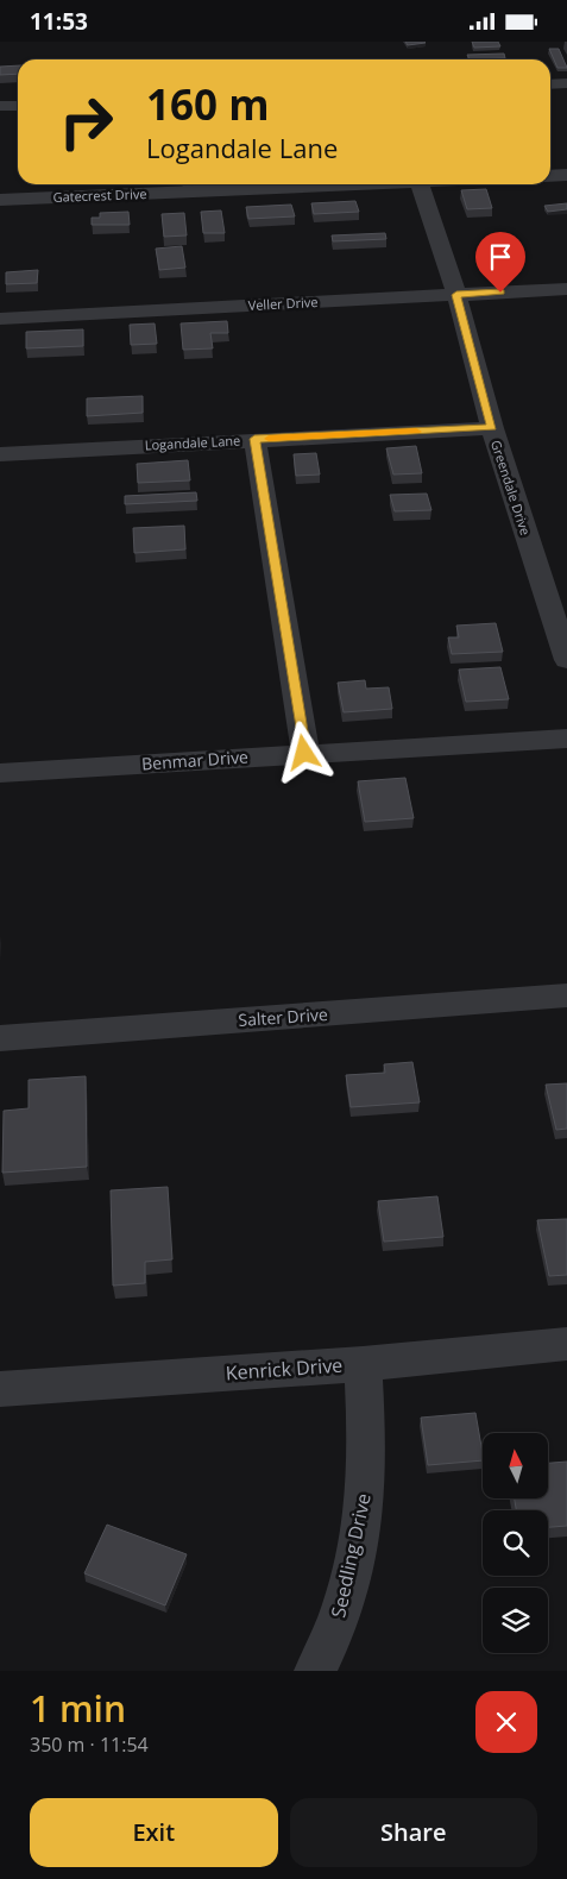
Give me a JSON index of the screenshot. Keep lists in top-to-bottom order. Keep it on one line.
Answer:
{"streets":{"street":["Gatecrest Drive","Veller Drive","Logandale Lane","Greendale Drive","Benmar Drive","Salter Drive","Kenrick Drive","Seedling Drive"]},"crossings":[["Veller Drive","Greendale Drive"],["Logandale Lane","Greendale Drive"],["Kenrick Drive","Seedling Drive"]],"north":"top","page":{"status":"11:53","turn":["160 m","Logandale Lane"],"heading":["1 min","350 m · 11:54"],"buttons":["Exit","Share"]}}
